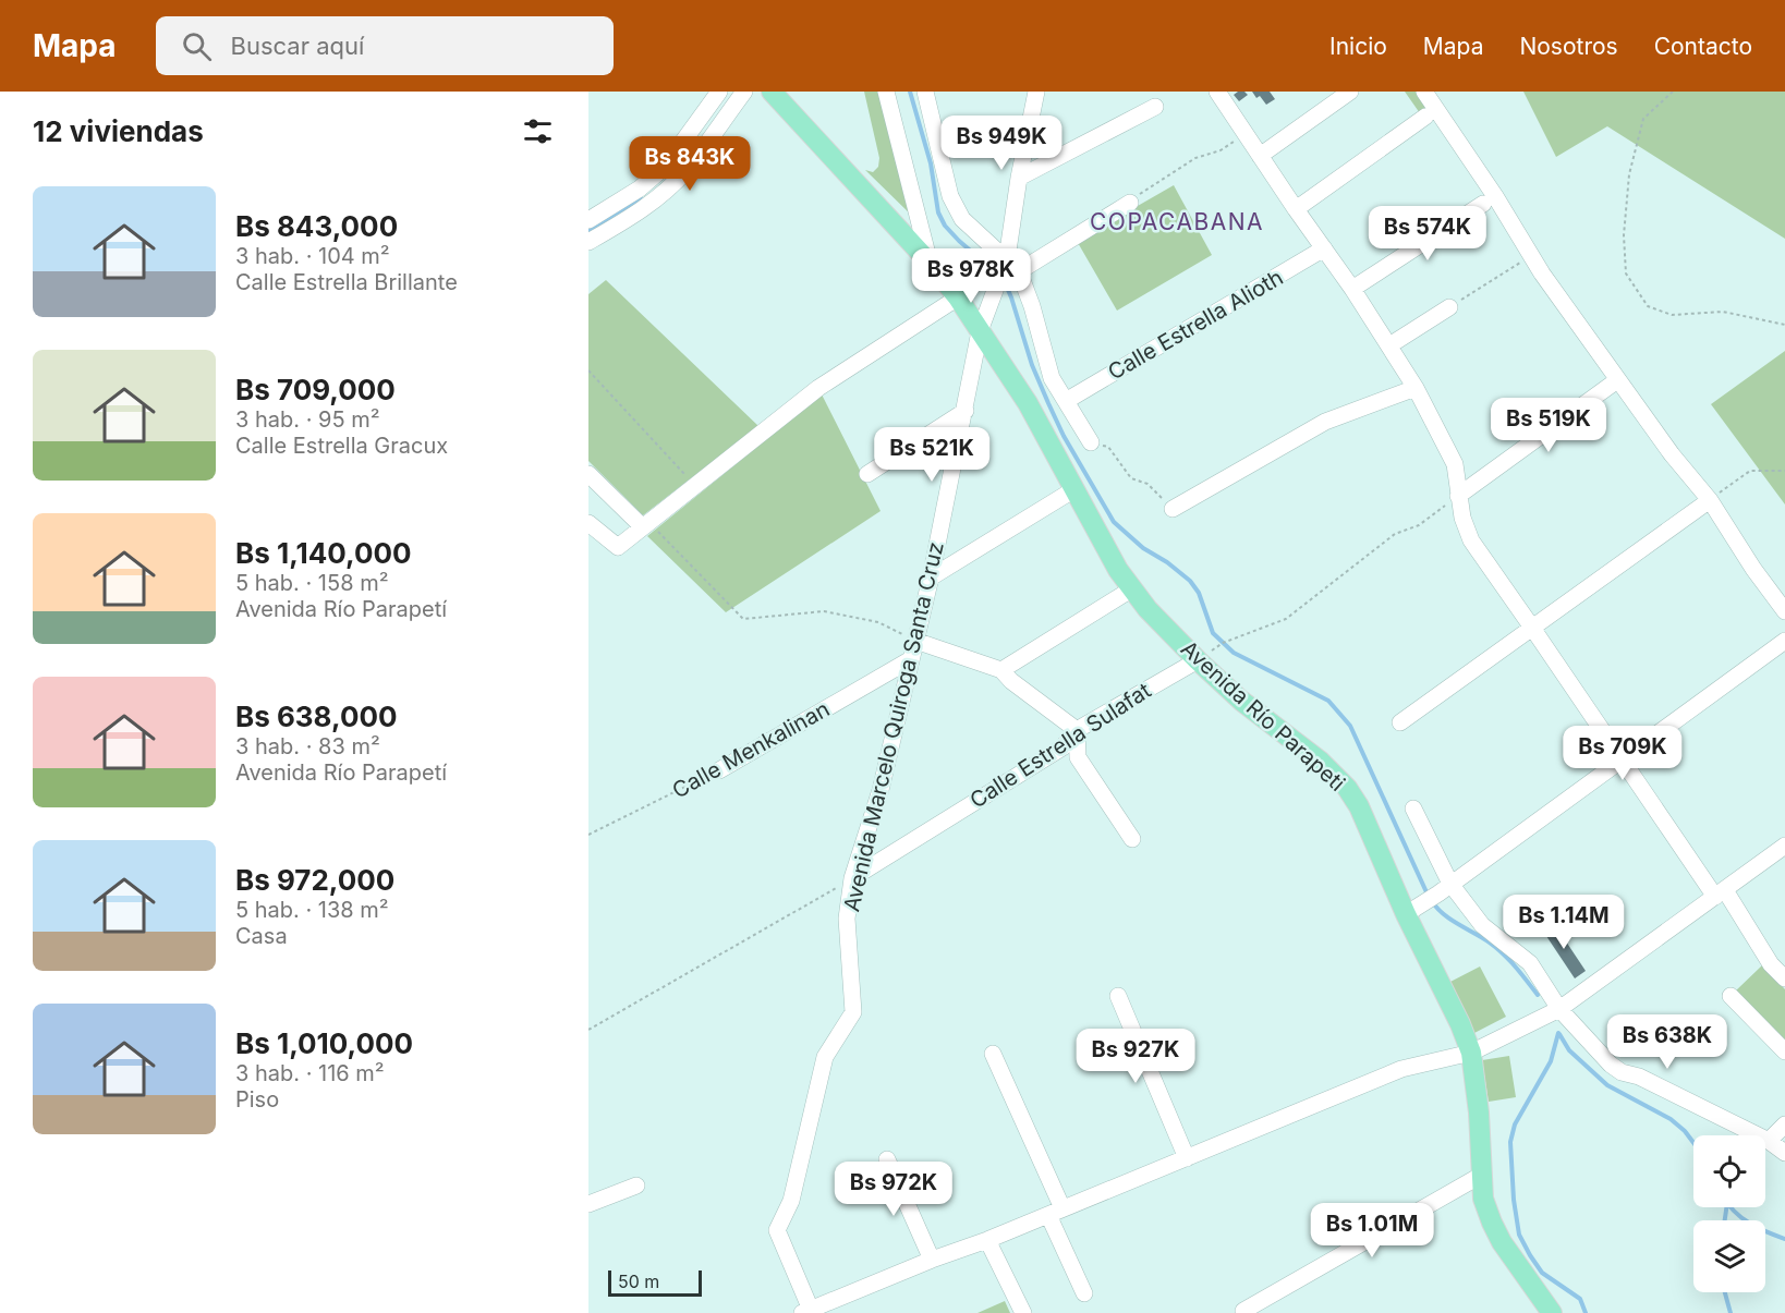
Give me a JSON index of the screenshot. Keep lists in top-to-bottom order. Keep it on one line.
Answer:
{"streets":{"main road":["Avenida Río Parapeti"],"street":["Calle Estrella Alioth","Avenida Marcelo Quiroga Santa Cruz","Calle Estrella Sulafat","Calle Menkalinan"]},"crossings":[["Avenida Río Parapeti","Avenida Marcelo Quiroga Santa Cruz"],["Avenida Río Parapeti","Calle Estrella Sulafat"],["Avenida Marcelo Quiroga Santa Cruz","Calle Estrella Sulafat"],["Avenida Marcelo Quiroga Santa Cruz","Calle Menkalinan"]],"districts":["COPACABANA"],"scale_bar":"50 m","page":{"header":"Mapa","search":"Buscar aquí","nav":["Inicio","Mapa","Nosotros","Contacto"],"heading":"12 viviendas","price":["Bs 949K","Bs 843K","Bs 574K","Bs 978K","Bs 519K","Bs 521K","Bs 709K","Bs 1.14M","Bs 638K","Bs 927K","Bs 972K","Bs 1.01M"],"list":[{"name":"Bs 843,000","note":"3 hab. · 104 m² · Calle Estrella Brillante"},{"name":"Bs 709,000","note":"3 hab. · 95 m² · Calle Estrella Gracux"},{"name":"Bs 1,140,000","note":"5 hab. · 158 m² · Avenida Río Parapetí"},{"name":"Bs 638,000","note":"3 hab. · 83 m² · Avenida Río Parapetí"},{"name":"Bs 972,000","note":"5 hab. · 138 m² · Casa"},{"name":"Bs 1,010,000","note":"3 hab. · 116 m² · Piso"}],"scale":"50 m"}}
